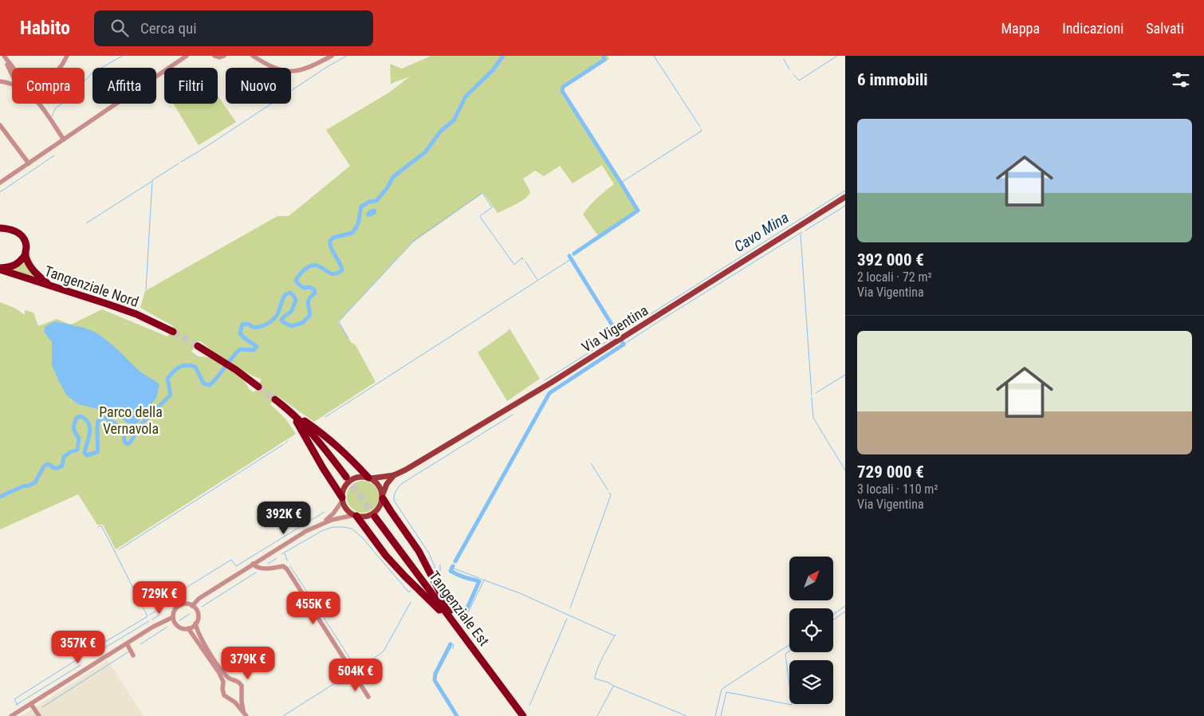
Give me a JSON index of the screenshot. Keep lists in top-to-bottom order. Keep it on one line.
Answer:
{"streets":{"highway":["Tangenziale Nord","Tangenziale Est"],"main road":["Via Vigentina"]},"water":["Cavo Mina"],"parks":["Parco della Vernavola"],"north":"top right","page":{"header":"Habito","search":"Cerca qui","nav":["Mappa","Indicazioni","Salvati"],"heading":"6 immobili","chip":["Compra","Affitta","Filtri","Nuovo"],"list":[{"name":"392 000 €","note":"2 locali · 72 m² · Via Vigentina"},{"name":"729 000 €","note":"3 locali · 110 m² · Via Vigentina"}],"price":["392K €","729K €","455K €","357K €","379K €","504K €"]}}
